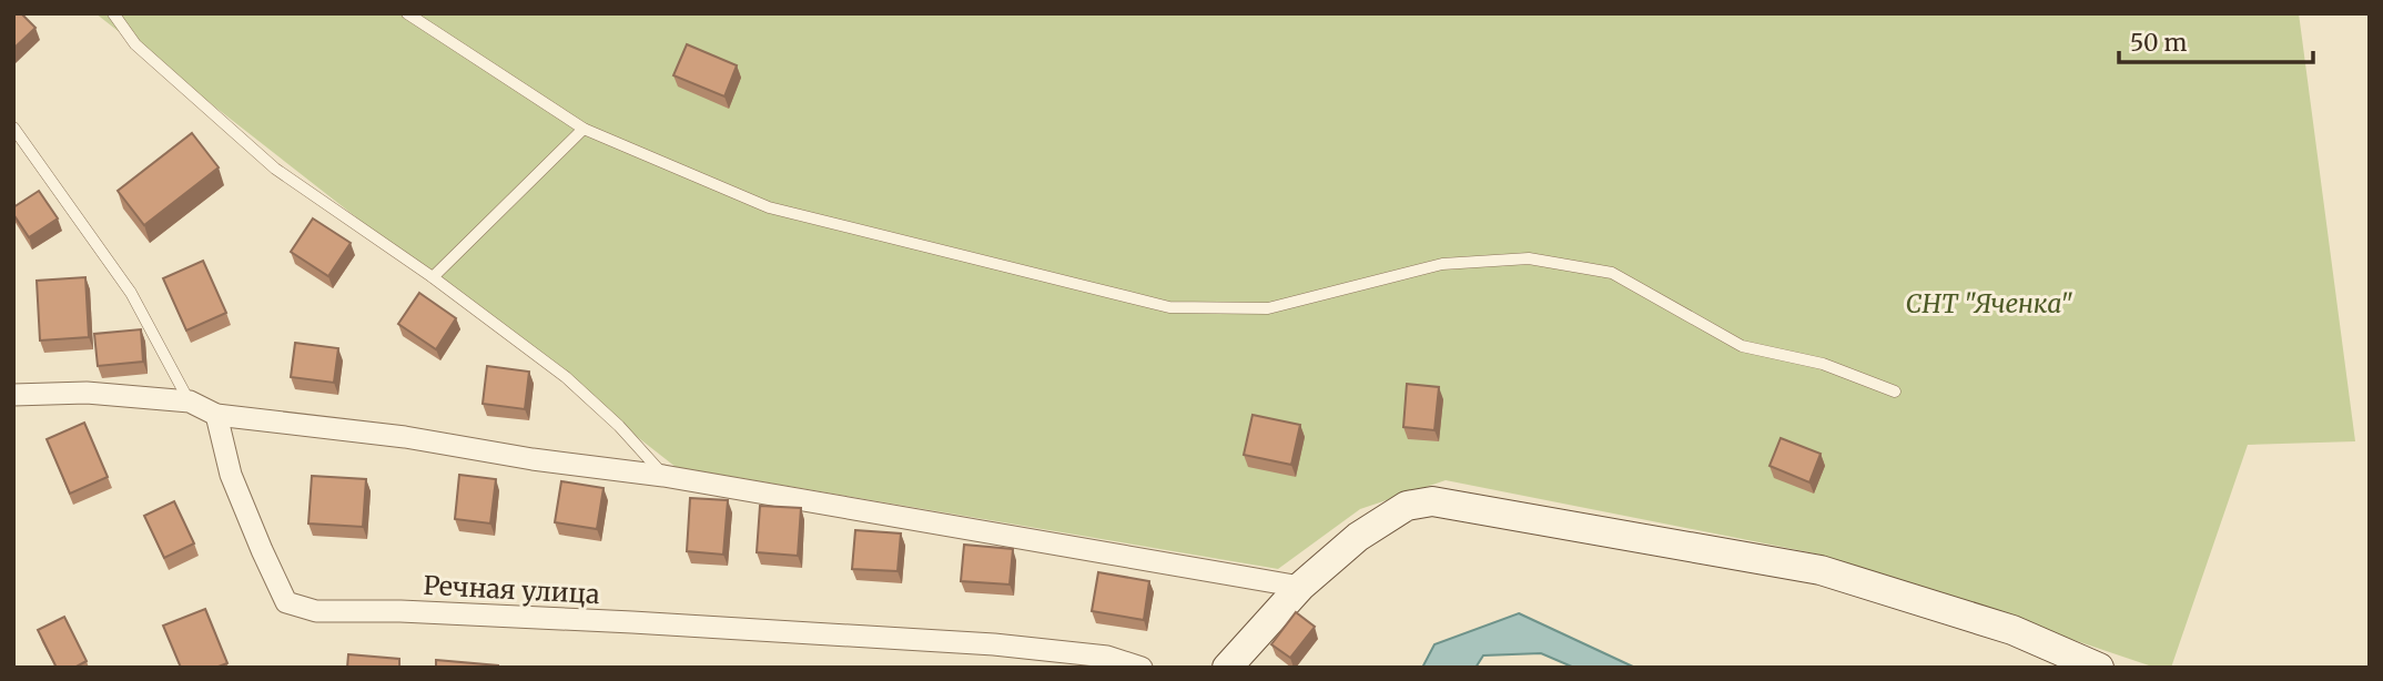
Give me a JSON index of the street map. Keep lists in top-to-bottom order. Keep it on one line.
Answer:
{"streets":{"street":["Речная улица"]},"parks":["СНТ \"Яченка\""],"scale_bar":"50 m"}
